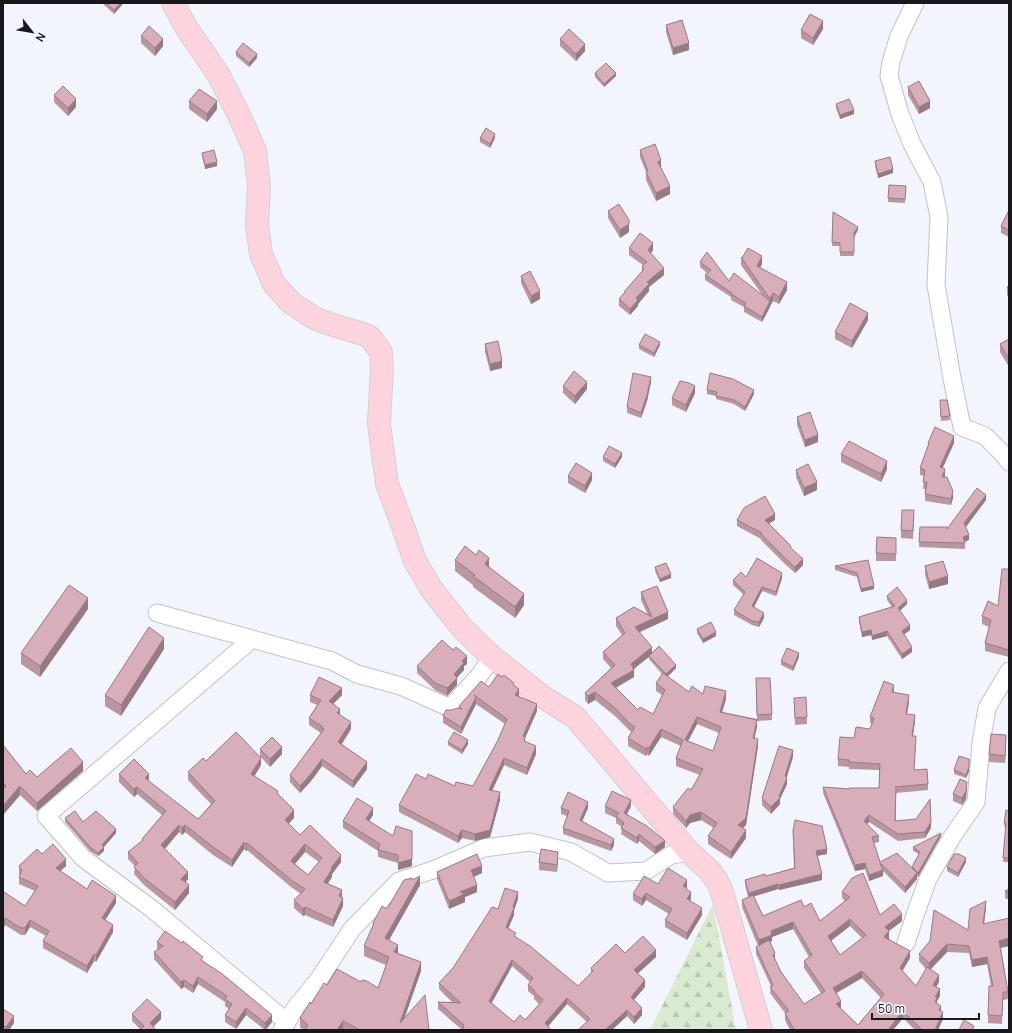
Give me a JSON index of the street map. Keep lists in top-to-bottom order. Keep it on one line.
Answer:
{"scale_bar":"50 m","north":"bottom right"}
